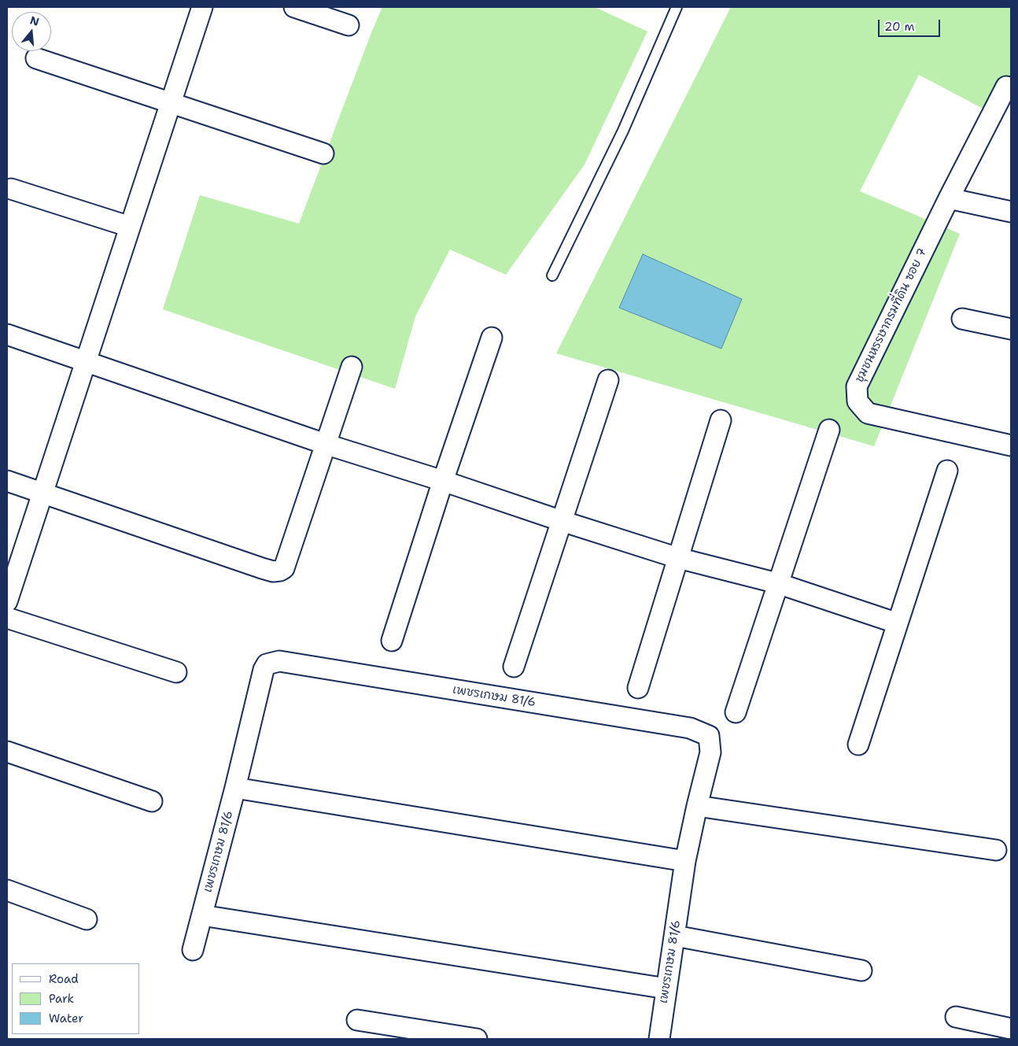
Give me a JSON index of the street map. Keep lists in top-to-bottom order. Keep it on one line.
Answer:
{"streets":{"street":["ชุมชนหรรษากรมที่ดิน ซอย 7","เพชรเกษม 81/6"]},"legend":["Road","Park","Water"],"scale_bar":"20 m","north":"top"}
